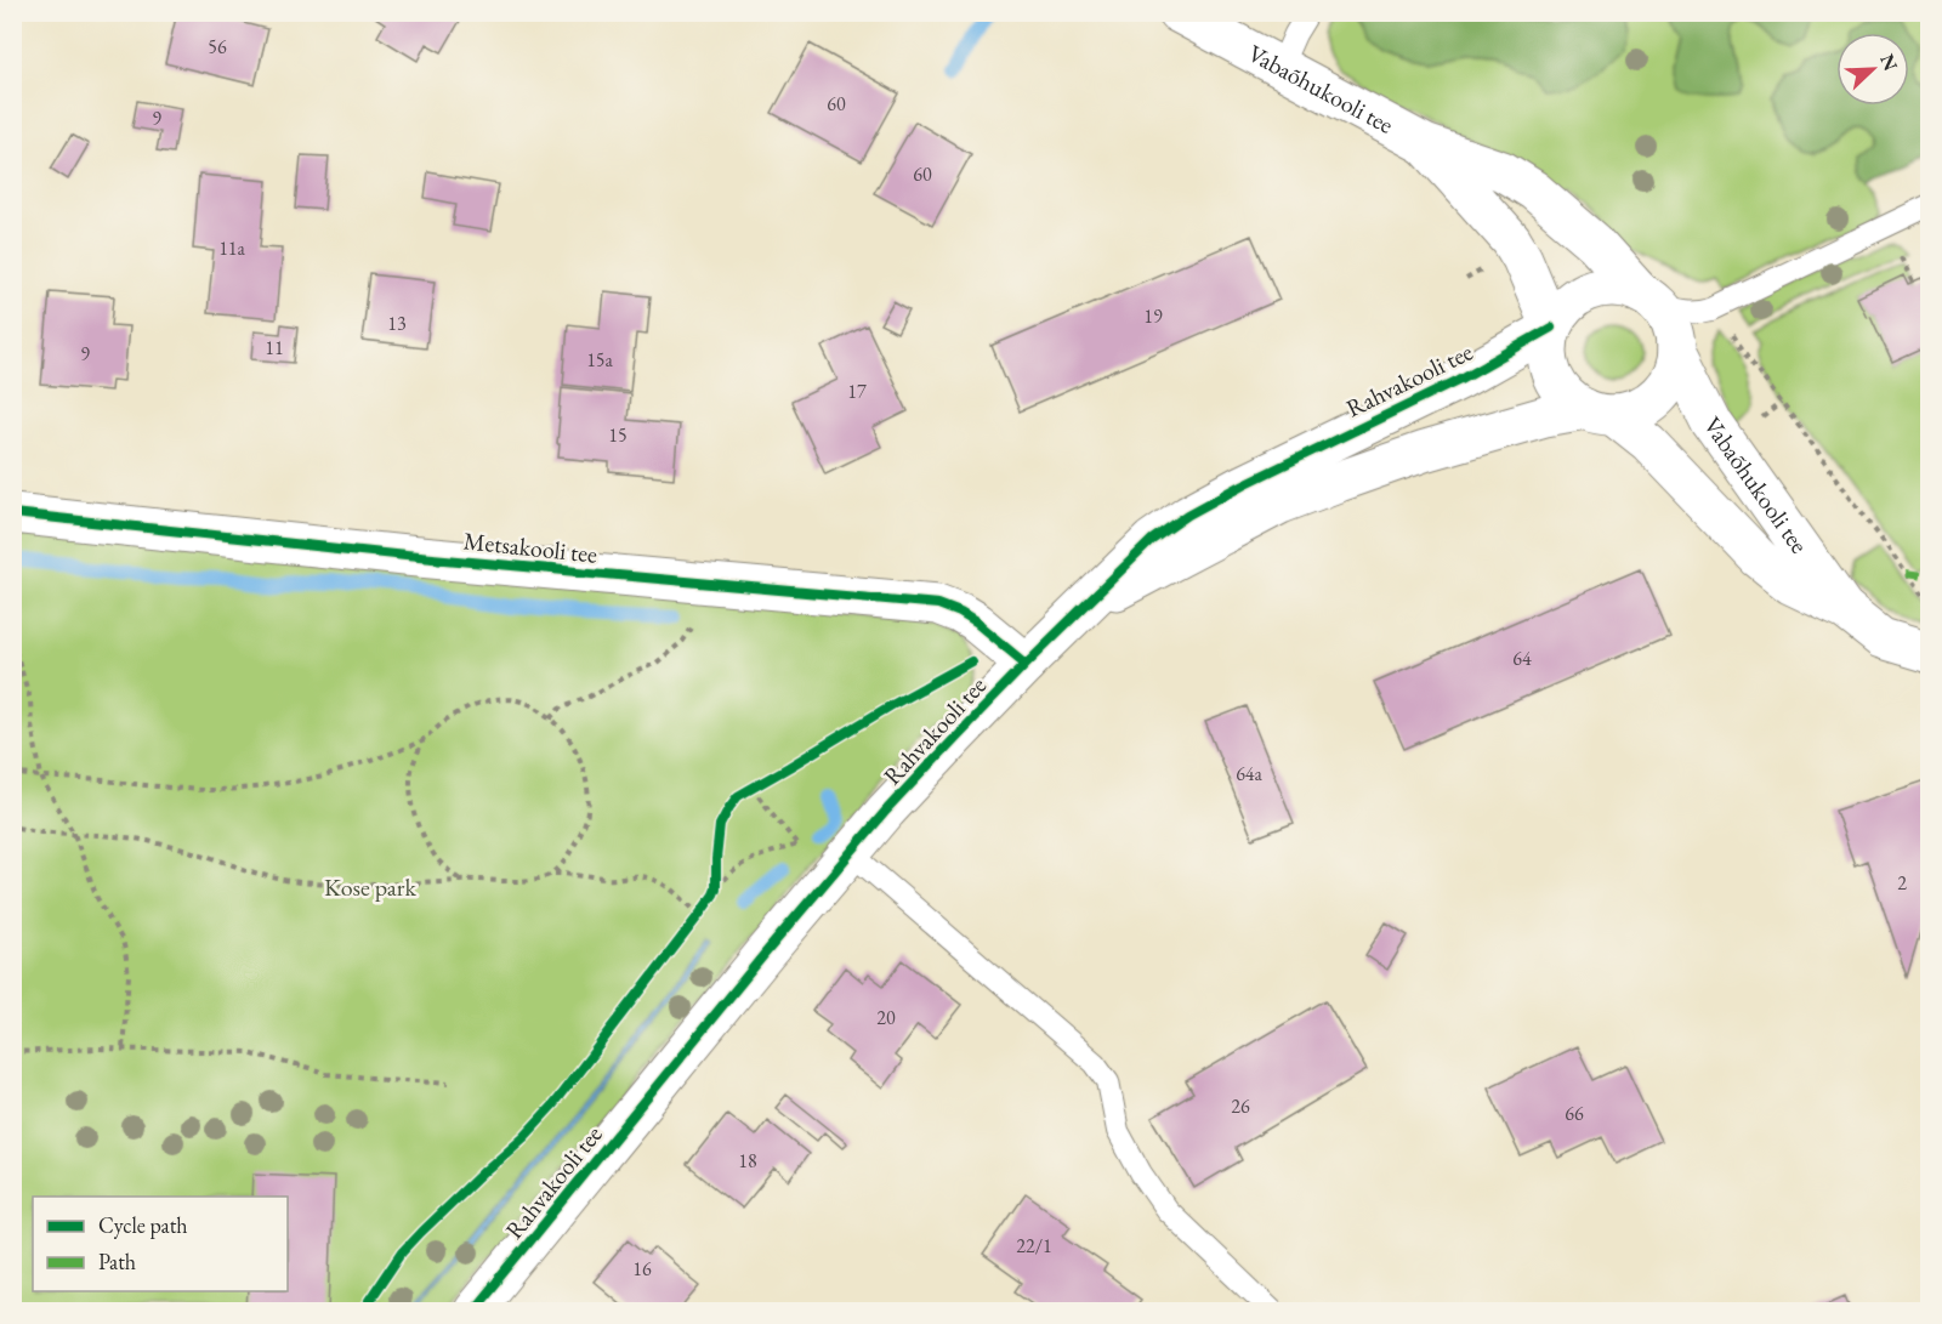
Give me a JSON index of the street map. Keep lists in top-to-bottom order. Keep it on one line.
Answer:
{"streets":{"street":["Vabaõhukooli tee","Rahvakooli tee","Metsakooli tee"]},"crossings":[["Vabaõhukooli tee","Rahvakooli tee"],["Rahvakooli tee","Metsakooli tee"]],"parks":["Kose park"],"house_numbers":["56","60","9","60","11a","19","13","11","9","15a","17","15","64","64a","2","20","26","66","18","22/1","16"],"legend":["Cycle path","Path"],"north":"top right"}
